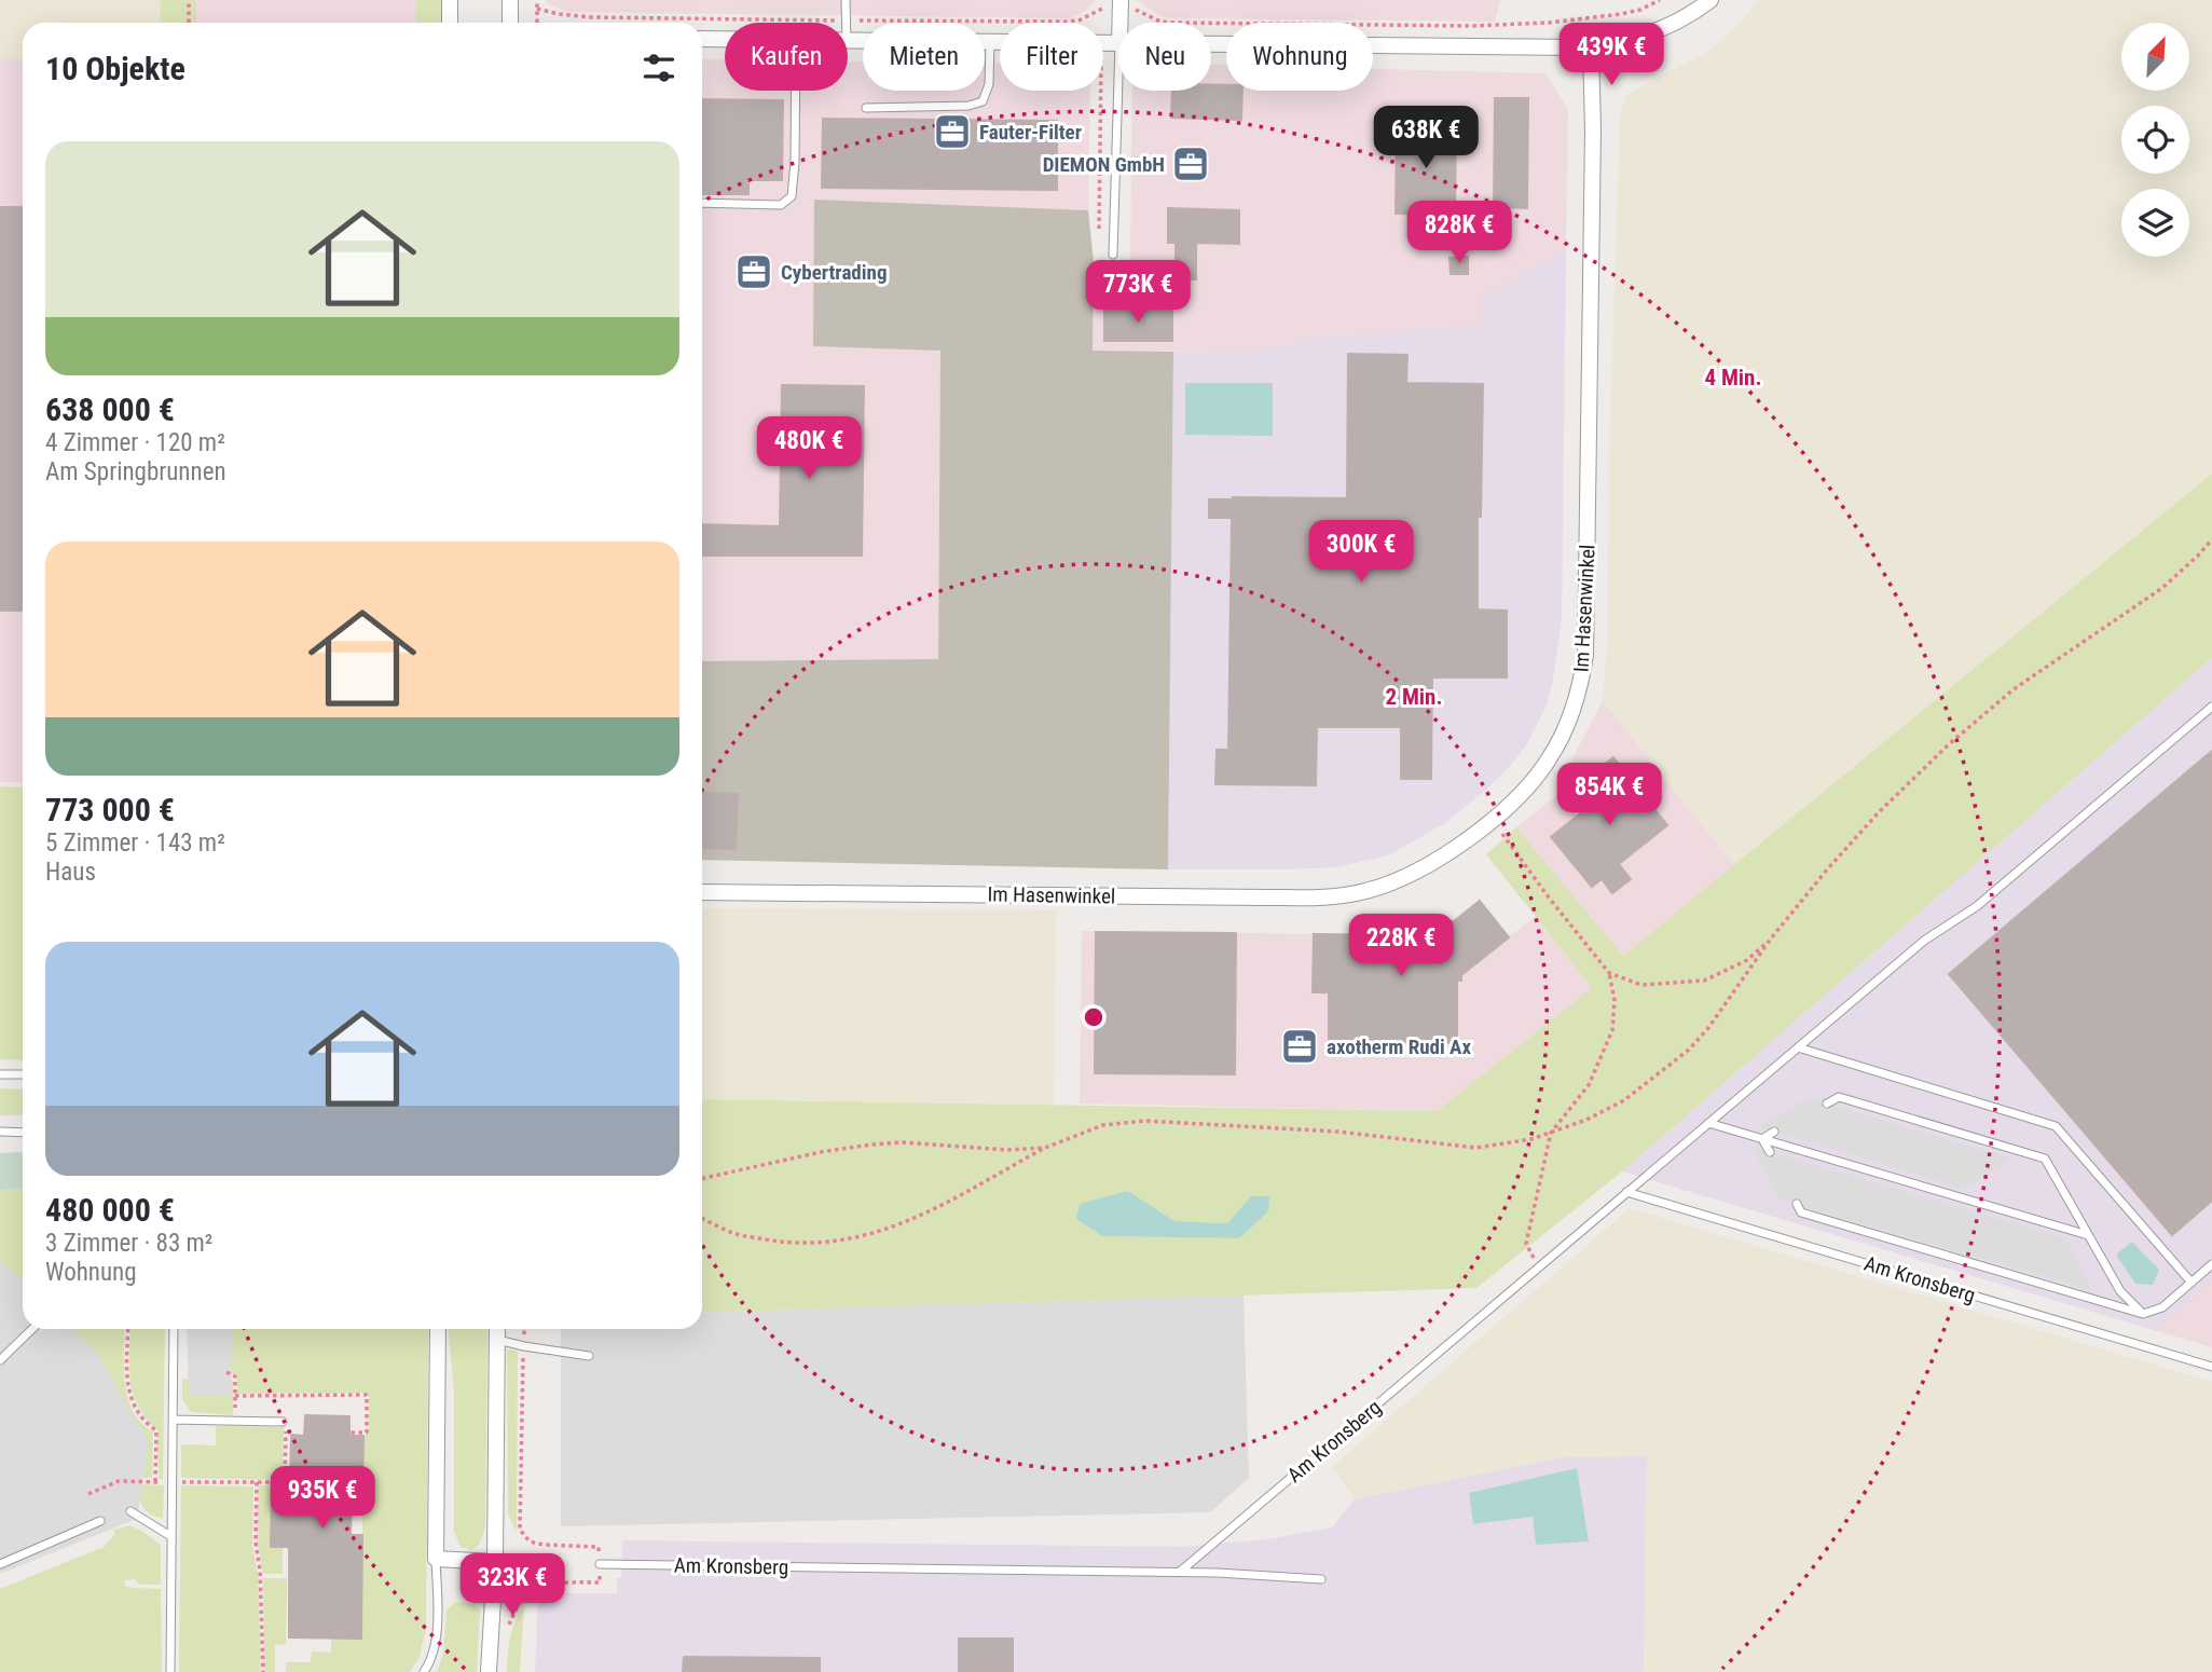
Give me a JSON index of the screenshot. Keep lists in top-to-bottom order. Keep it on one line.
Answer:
{"streets":{"street":["Im Hasenwinkel"],"lane":["Am Kronsberg"]},"places":{"office":["Fauter-Filter","DIEMON GmbH","Cybertrading","axotherm Rudi Ax"]},"north":"top right","page":{"price":["439K €","638K €","828K €","773K €","480K €","300K €","854K €","228K €","935K €","323K €"],"chip":["Kaufen","Mieten","Filter","Neu","Wohnung"],"heading":"10 Objekte","list":[{"name":"638 000 €","note":"4 Zimmer · 120 m² · Am Springbrunnen"},{"name":"773 000 €","note":"5 Zimmer · 143 m² · Haus"},{"name":"480 000 €","note":"3 Zimmer · 83 m² · Wohnung"}]},"rings":["4 Min.","2 Min."]}
